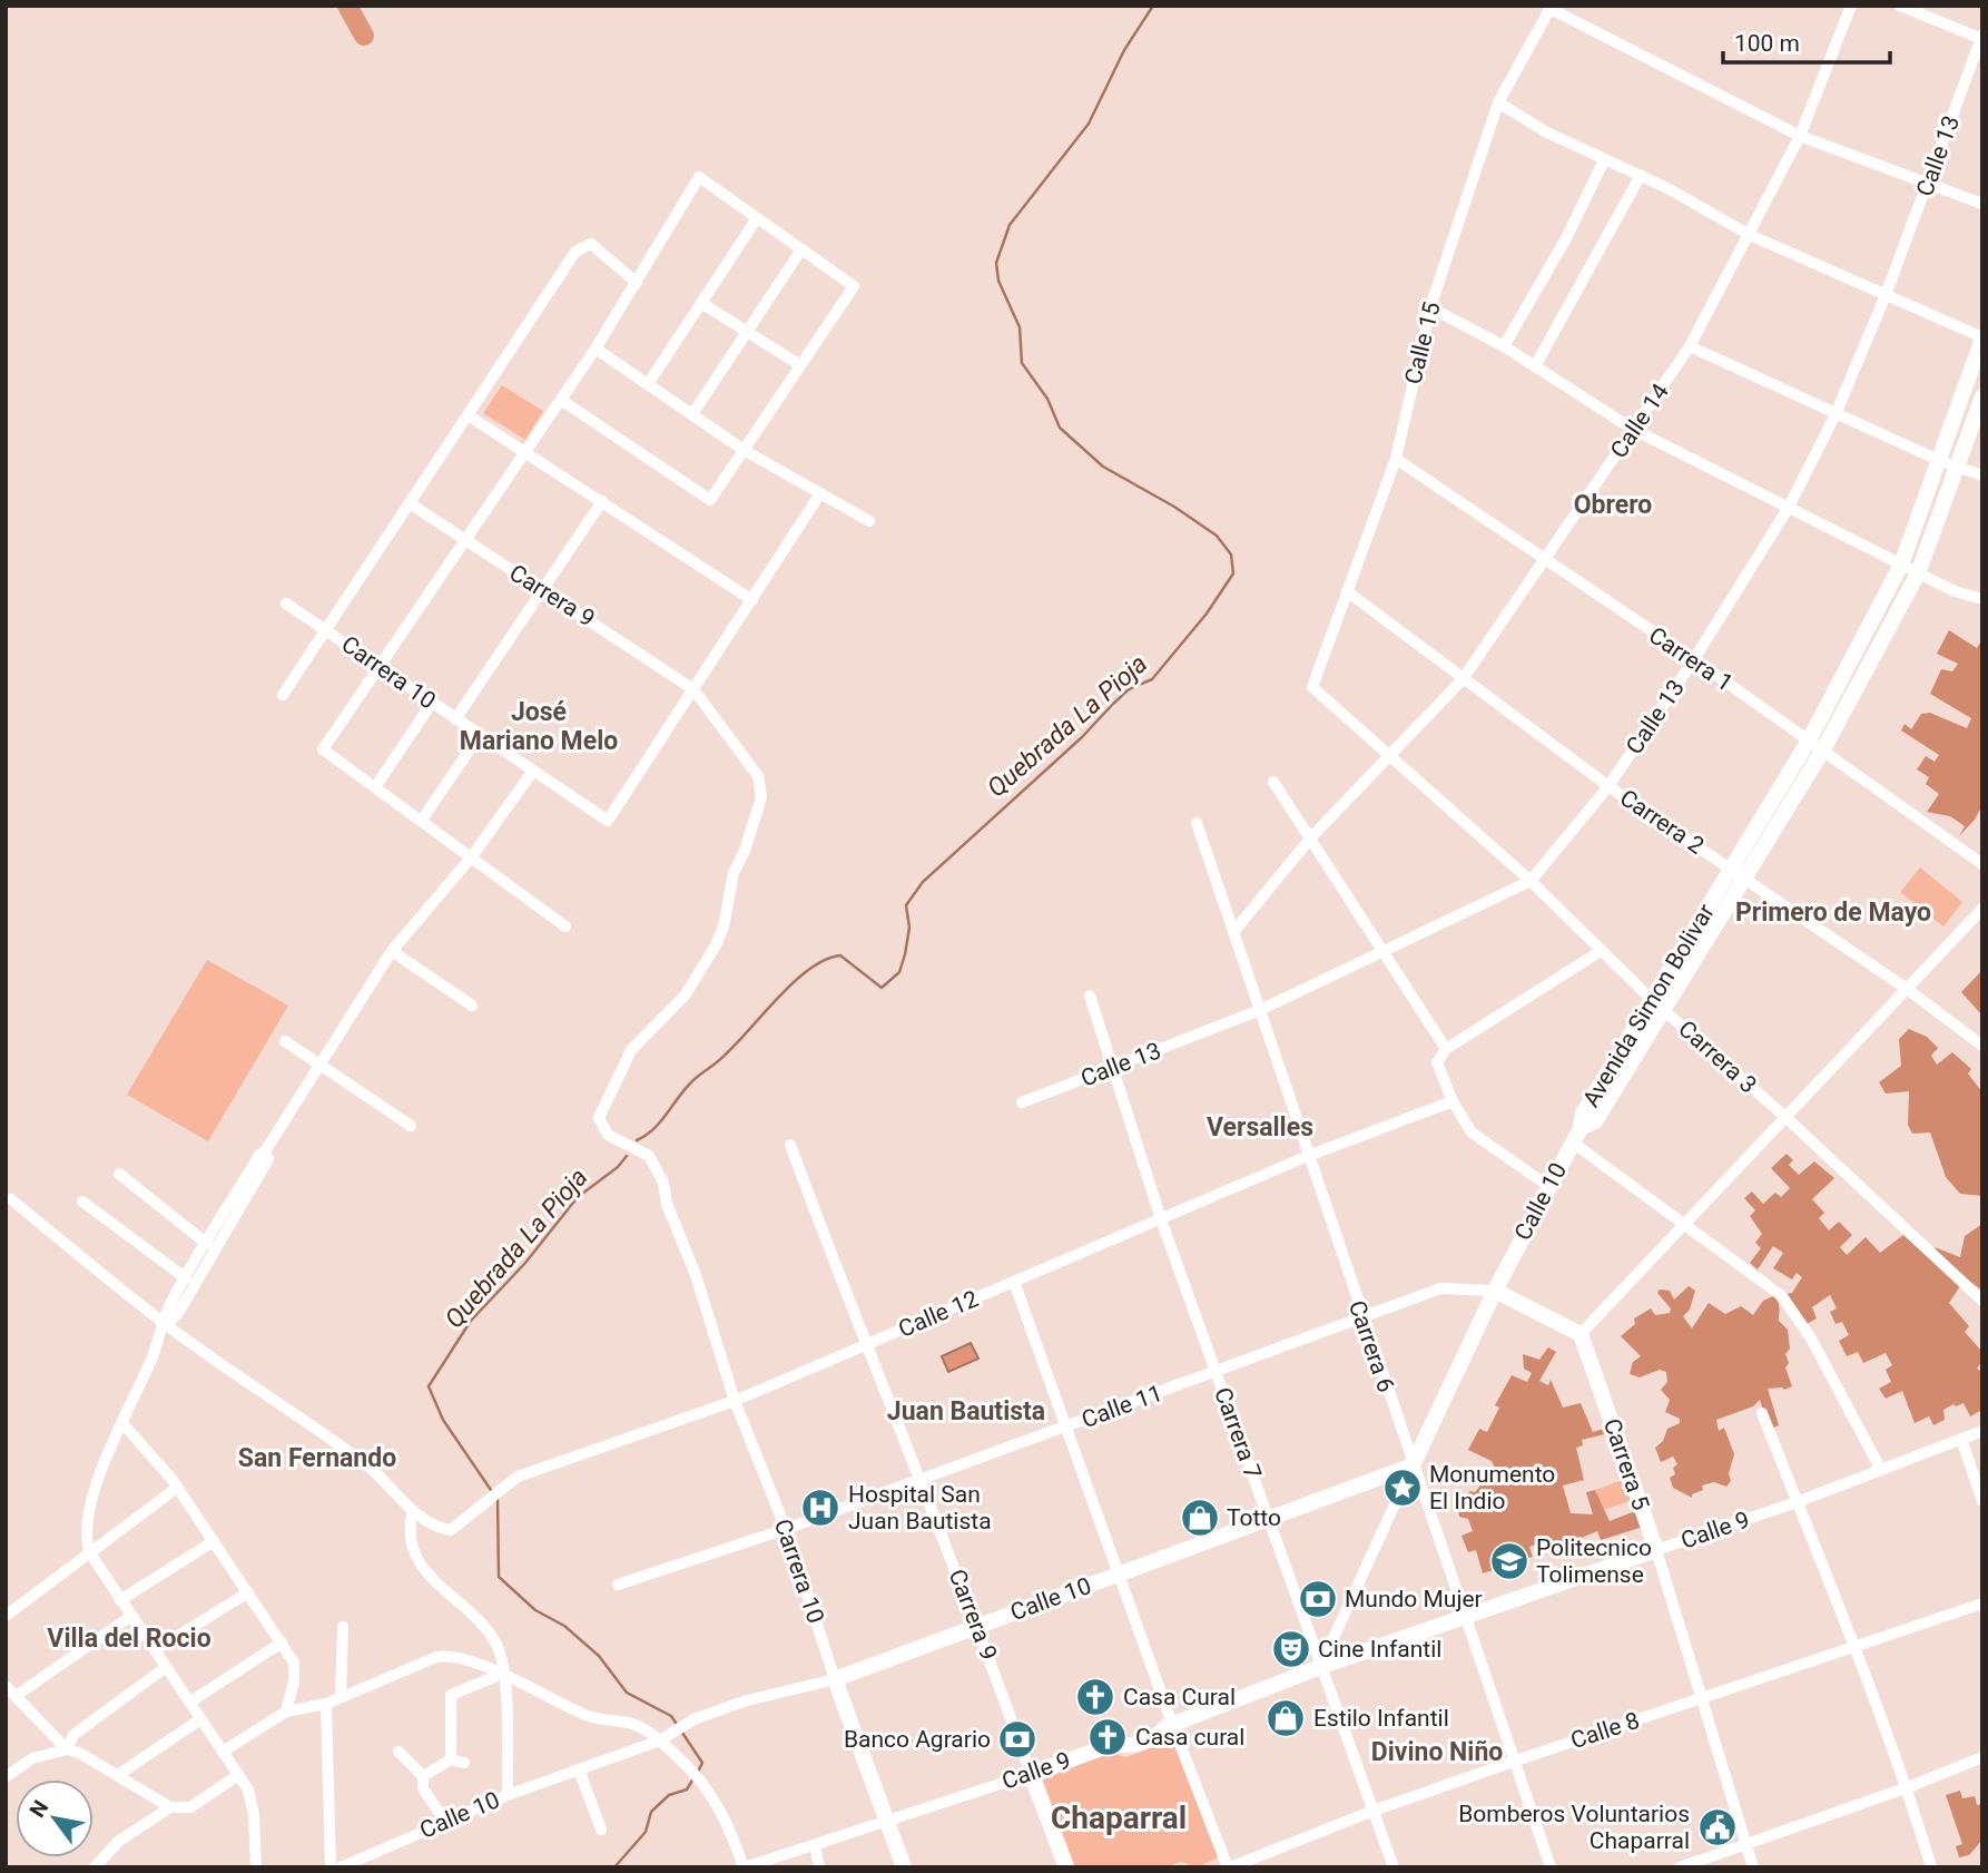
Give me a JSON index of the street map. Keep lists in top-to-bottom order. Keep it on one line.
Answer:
{"streets":{"main road":["Carrera 9","Carrera 10","Avenida Simon Bolivar","Calle 10","Carrera 5","Calle 9"],"street":["Calle 13","Calle 15","Calle 14","Carrera 1","Carrera 2","Carrera 3","Calle 12","Carrera 6","Calle 11","Carrera 7","Calle 8"]},"crossings":[["Calle 13","Carrera 1"],["Calle 13","Carrera 2"],["Calle 13","Carrera 3"],["Calle 13","Carrera 6"],["Calle 13","Carrera 7"],["Calle 15","Carrera 1"],["Calle 15","Carrera 2"],["Calle 15","Carrera 3"],["Calle 14","Carrera 1"],["Calle 14","Carrera 2"],["Calle 14","Carrera 3"],["Calle 14","Carrera 6"],["Carrera 9","Carrera 10"],["Carrera 9","Calle 10"],["Carrera 9","Calle 12"],["Carrera 9","Calle 11"],["Carrera 9","Calle 9"],["Carrera 1","Avenida Simon Bolivar"],["Carrera 10","Calle 10"],["Carrera 10","Calle 12"],["Carrera 10","Calle 11"],["Carrera 10","Calle 9"],["Carrera 2","Avenida Simon Bolivar"],["Avenida Simon Bolivar","Carrera 3"],["Avenida Simon Bolivar","Calle 10"],["Calle 10","Carrera 6"],["Calle 10","Calle 11"],["Calle 10","Carrera 7"],["Calle 12","Carrera 6"],["Calle 12","Carrera 7"],["Carrera 6","Calle 11"],["Carrera 6","Calle 9"],["Carrera 6","Calle 8"],["Calle 11","Carrera 7"],["Carrera 7","Calle 9"],["Carrera 7","Calle 8"],["Carrera 5","Calle 9"],["Carrera 5","Calle 8"]],"districts":["Obrero","José Mariano Melo","Primero de Mayo","Versalles","Juan Bautista","San Fernando","Villa del Rocio","Divino Niño","Chaparral"],"water":["Quebrada La Pioja"],"places":{"place":["Monumento El Indio"],"hospital":["Hospital San Juan Bautista"],"shop":["Totto","Estilo Infantil"],"school or university":["Politecnico Tolimense"],"bank":["Mundo Mujer","Banco Agrario"],"theatre":["Cine Infantil"],"church":["Casa Cural","Casa cural"],"public building":["Bomberos Voluntarios Chaparral"]},"scale_bar":"100 m","north":"top left"}
